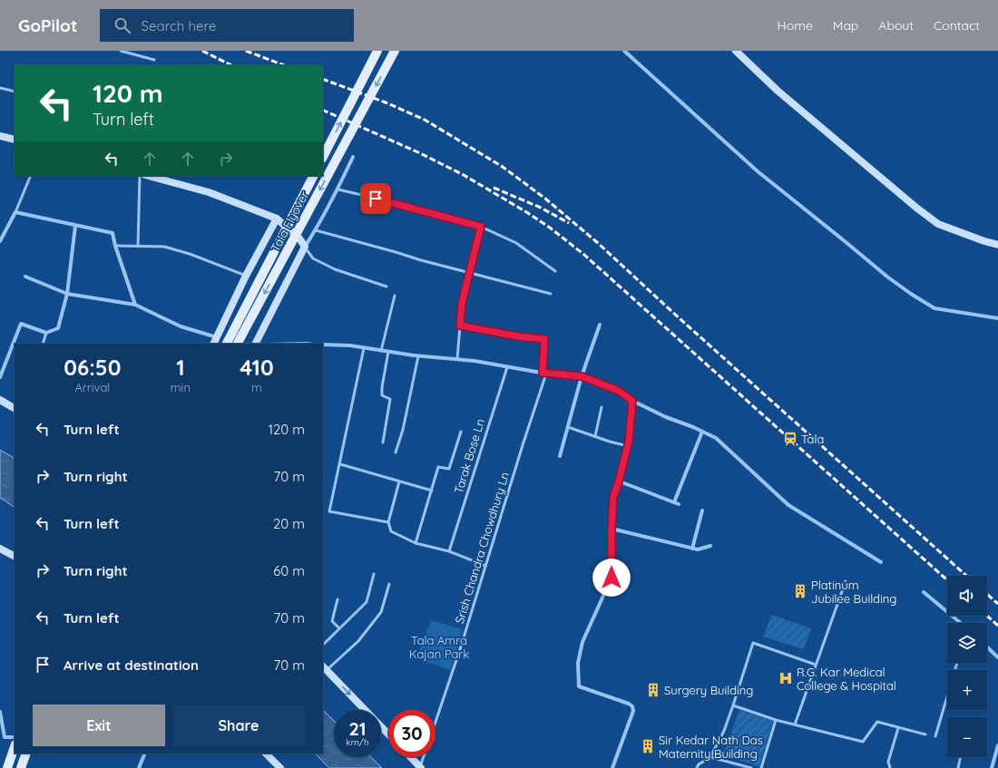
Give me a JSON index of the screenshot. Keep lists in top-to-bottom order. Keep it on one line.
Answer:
{"streets":{"main road":["Tala Flyover"],"lane":["Tarak Bose Ln","Srish Chandra Chowdhury Ln"]},"parks":["Tala Amra Kajan Park"],"places":{"station":["Tala"],"building":["Platinum Jubilee Building","Surgery Building","Sir Kedar Nath Das Maternity Building"],"hospital":["R.G. Kar Medical College & Hospital"]},"page":{"header":"GoPilot","search":"Search here","nav":["Home","Map","About","Contact"],"turn":["120 m","Turn left"],"eta":["06:50","Arrival","1","min","410","m"],"list":[{"name":"Turn left","value":"120 m"},{"name":"Turn right","value":"70 m"},{"name":"Turn left","value":"20 m"},{"name":"Turn right","value":"60 m"},{"name":"Turn left","value":"70 m"},{"name":"Arrive at destination","value":"70 m"}],"map_buttons":["+","−"],"buttons":["Exit","Share"],"speed":"21 km/h","limit":"30"}}
